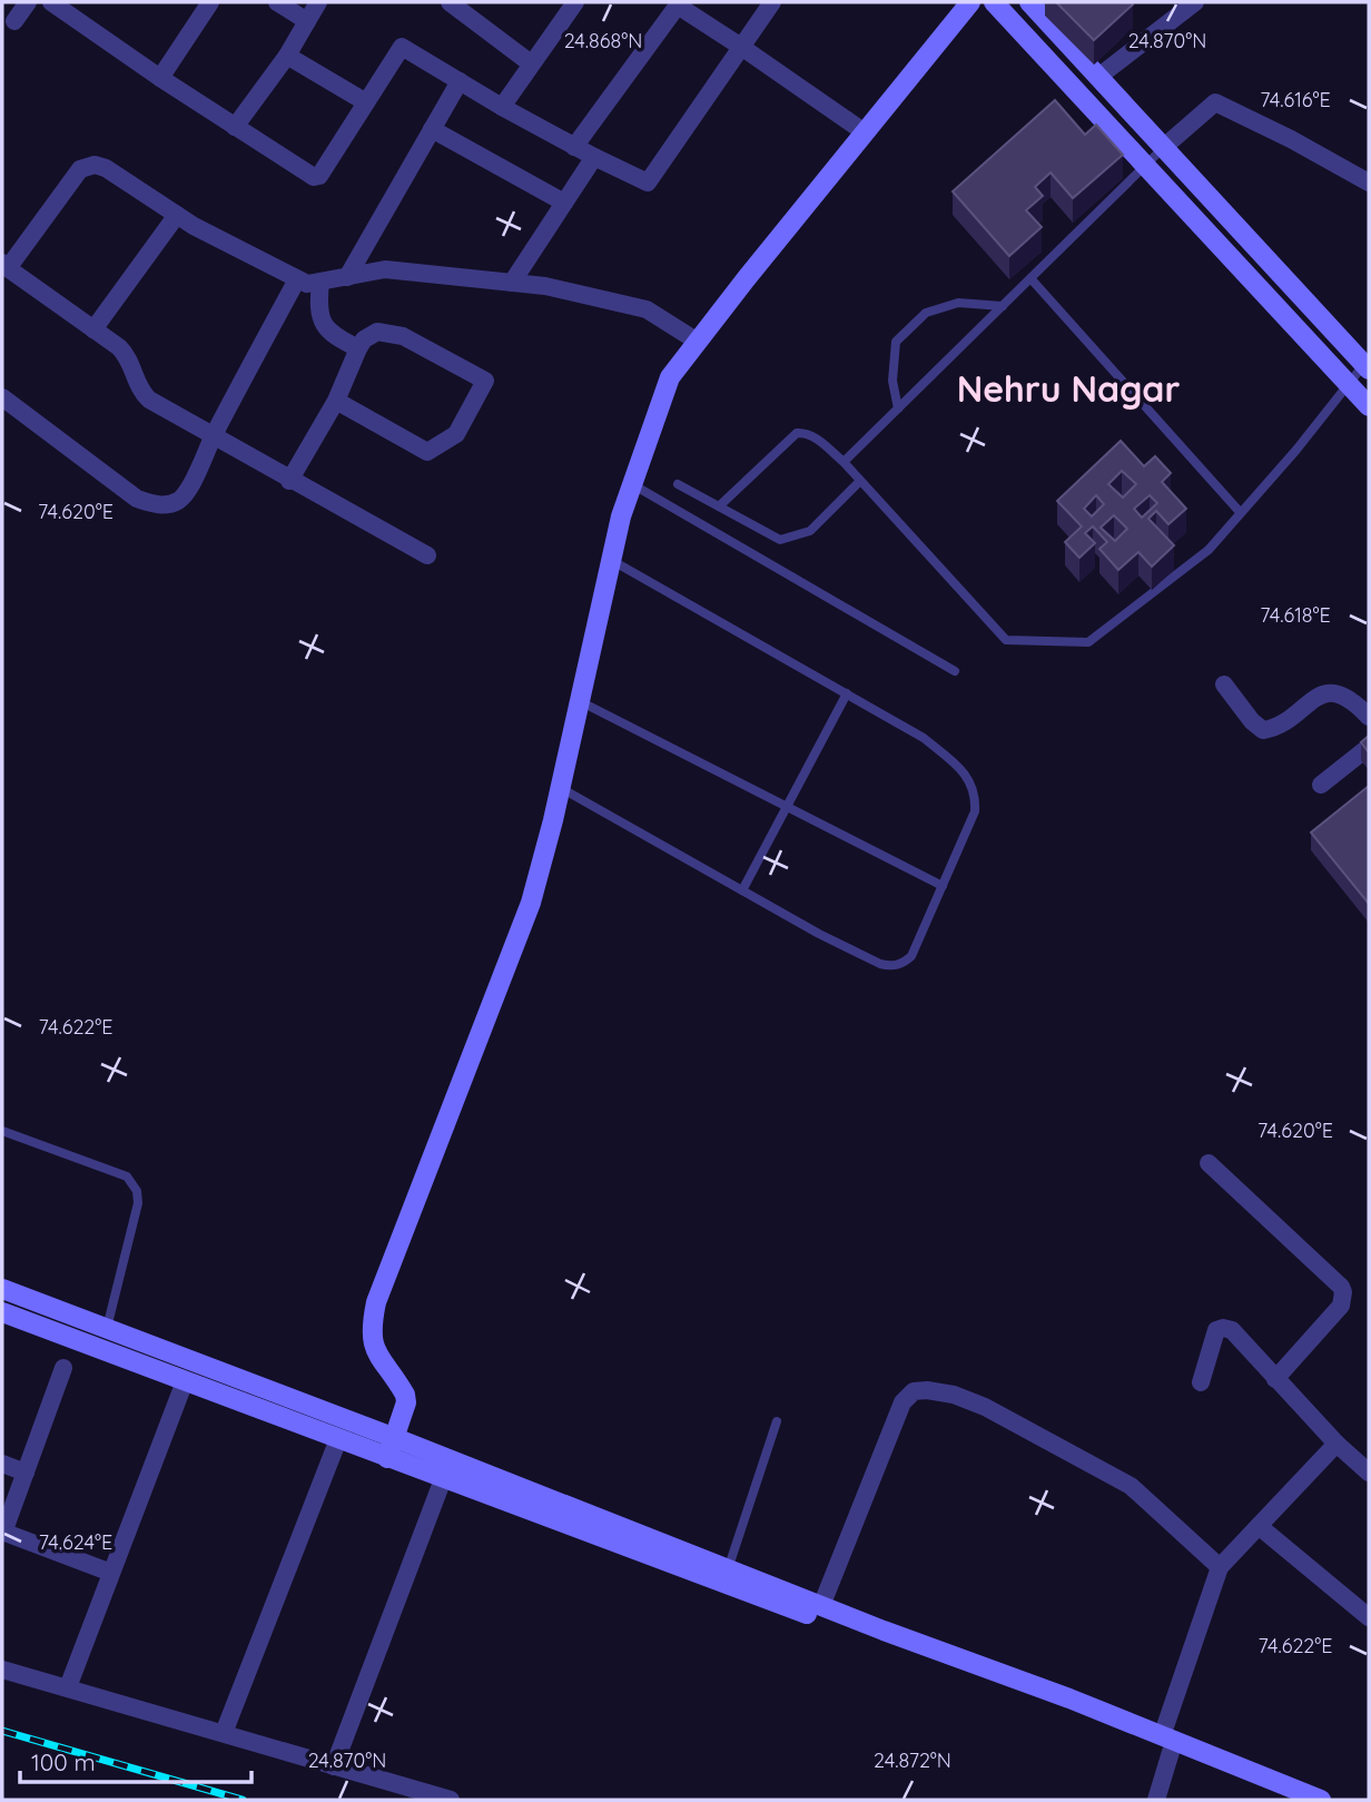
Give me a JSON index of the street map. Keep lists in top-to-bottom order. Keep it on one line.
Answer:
{"districts":["Nehru Nagar"],"scale_bar":"100 m","coordinates":["24.868°N","24.870°N","74.616°E","74.620°E","74.618°E","74.622°E","74.624°E","24.872°N"]}
